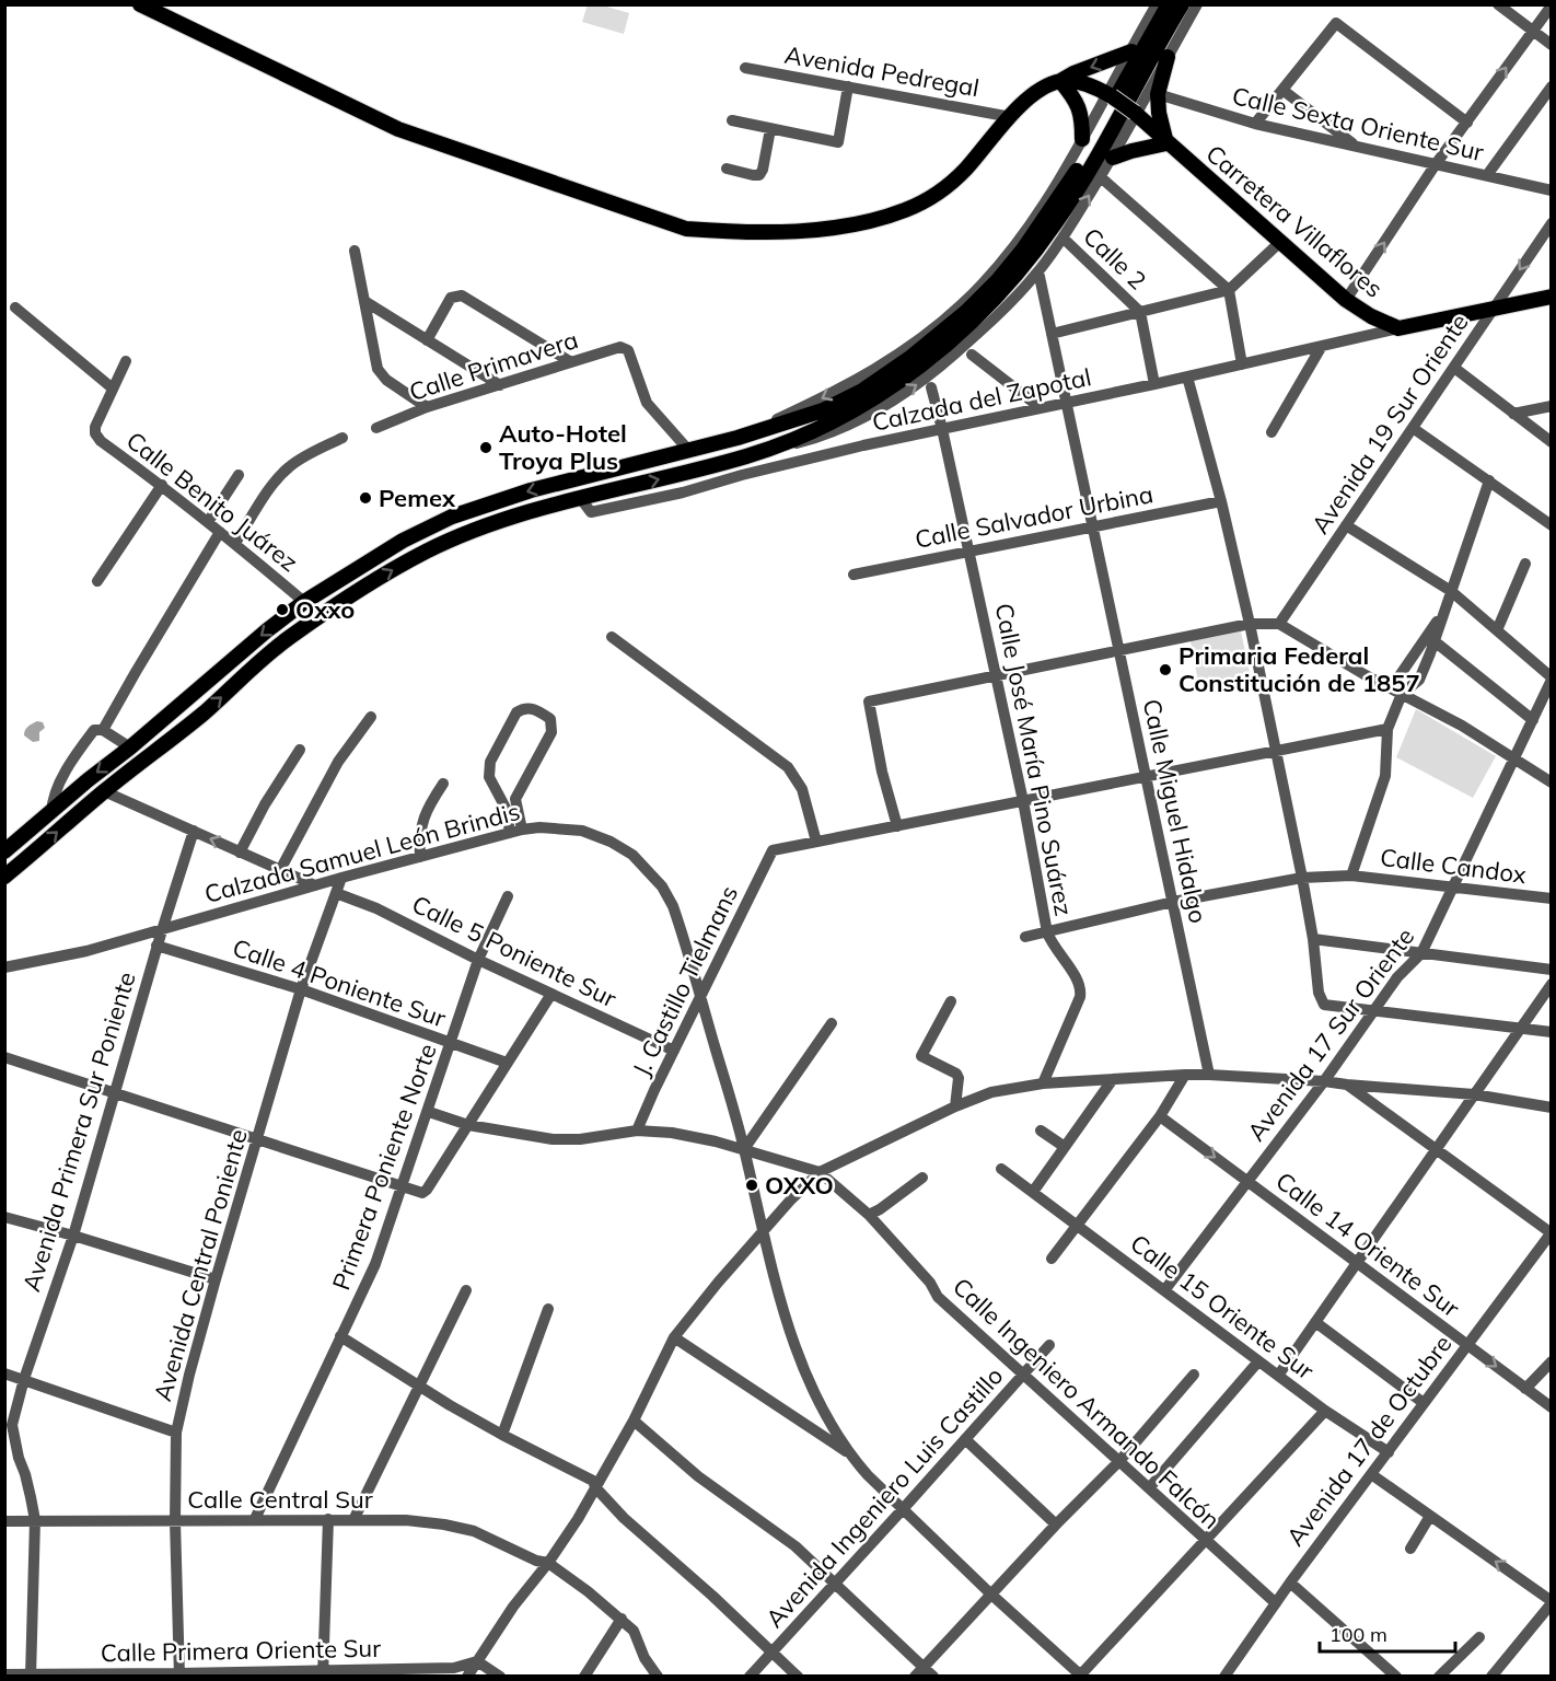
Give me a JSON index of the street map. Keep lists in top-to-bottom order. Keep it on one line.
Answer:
{"streets":{"main road":["Carretera Villaflores"],"street":["Avenida Pedregal","Calle Sexta Oriente Sur","Calle 2","Calle Primavera","Calzada del Zapotal","Avenida 19 Sur Oriente","Calle Benito Juárez","Calle Salvador Urbina","Calle José María Pino Suárez","Calle Miguel Hidalgo","Calzada Samuel León Brindis","Calle Candox","Calle 5 Poniente Sur","J. Castillo Tielmans","Calle 4 Poniente Sur","Avenida 17 Sur Oriente","Avenida Primera Sur Poniente","Primera Poniente Norte","Calle 14 Oriente Sur","Avenida Central Poniente","Calle 15 Oriente Sur","Calle Ingeniero Armando Falcón","Avenida 17 de Octubre","Avenida Ingeniero Luis Castillo","Calle Central Sur","Calle Primera Oriente Sur"]},"crossings":[["Carretera Villaflores","Calzada del Zapotal"],["Calle 2","Calzada del Zapotal"],["Calzada del Zapotal","Calle José María Pino Suárez"],["Calzada del Zapotal","Calle Miguel Hidalgo"],["Calle Salvador Urbina","Calle José María Pino Suárez"],["Calle Salvador Urbina","Calle Miguel Hidalgo"],["Calle José María Pino Suárez","Calle Candox"],["Calle Miguel Hidalgo","Calle Candox"],["Calzada Samuel León Brindis","J. Castillo Tielmans"],["Calzada Samuel León Brindis","Avenida Primera Sur Poniente"],["Calzada Samuel León Brindis","Avenida Central Poniente"],["Calzada Samuel León Brindis","Avenida Ingeniero Luis Castillo"],["Calle Candox","Avenida 17 Sur Oriente"],["Calle 5 Poniente Sur","J. Castillo Tielmans"],["Calle 5 Poniente Sur","Primera Poniente Norte"],["Calle 5 Poniente Sur","Avenida Central Poniente"],["Calle 4 Poniente Sur","Avenida Primera Sur Poniente"],["Calle 4 Poniente Sur","Primera Poniente Norte"],["Calle 4 Poniente Sur","Avenida Central Poniente"],["Avenida 17 Sur Oriente","Calle 14 Oriente Sur"],["Avenida 17 Sur Oriente","Calle 15 Oriente Sur"],["Avenida Primera Sur Poniente","Calle Central Sur"],["Avenida Primera Sur Poniente","Calle Primera Oriente Sur"],["Primera Poniente Norte","Calle Central Sur"],["Calle 14 Oriente Sur","Avenida 17 de Octubre"],["Avenida Central Poniente","Calle Central Sur"],["Avenida Central Poniente","Calle Primera Oriente Sur"],["Calle 15 Oriente Sur","Avenida 17 de Octubre"],["Calle Ingeniero Armando Falcón","Avenida 17 de Octubre"],["Calle Ingeniero Armando Falcón","Avenida Ingeniero Luis Castillo"]],"one_way":["Calle 14 Oriente Sur"],"places":["Auto-Hotel Troya Plus","Pemex","Oxxo","Primaria Federal Constitución de 1857","OXXO"],"scale_bar":"100 m"}
